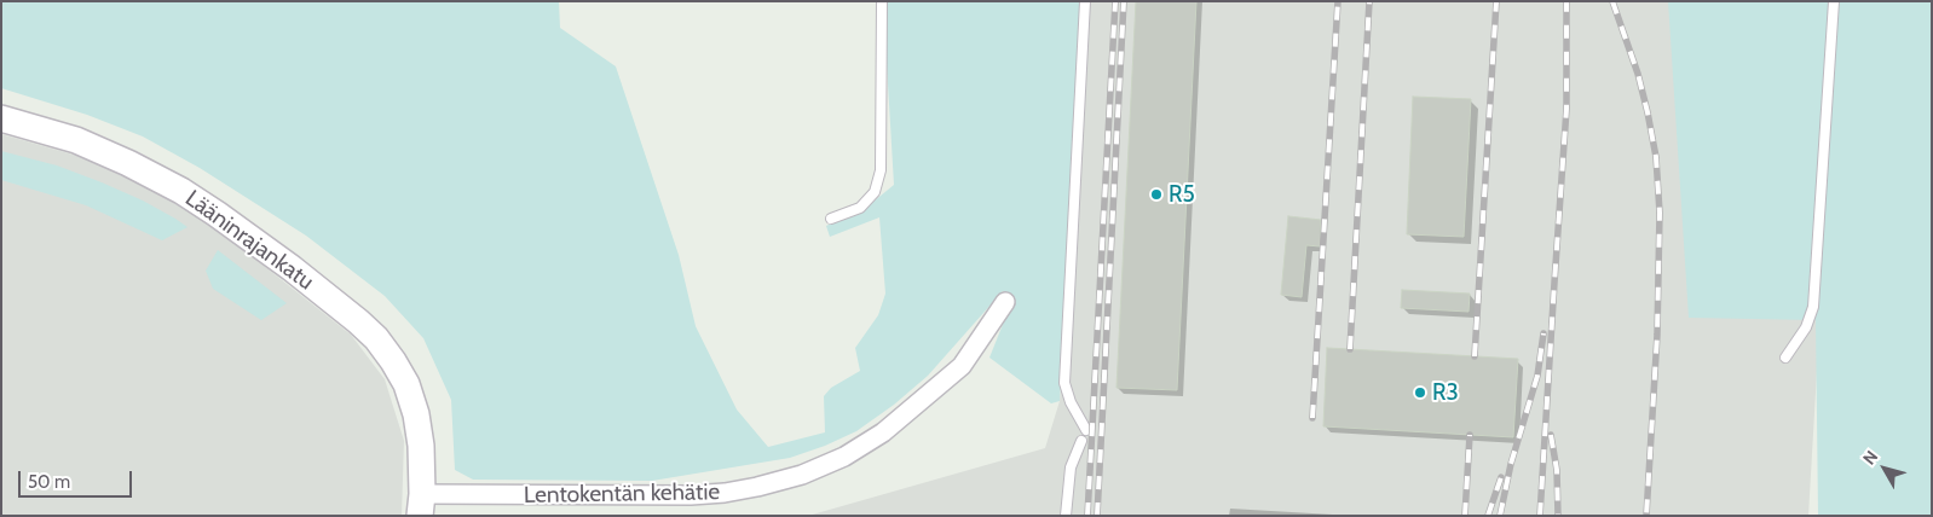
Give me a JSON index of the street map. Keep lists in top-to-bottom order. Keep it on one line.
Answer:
{"streets":{"street":["Lääninrajankatu","Lentokentän kehätie"]},"crossings":[["Lääninrajankatu","Lentokentän kehätie"]],"places":["R5","R3"],"scale_bar":"50 m","north":"top left"}
